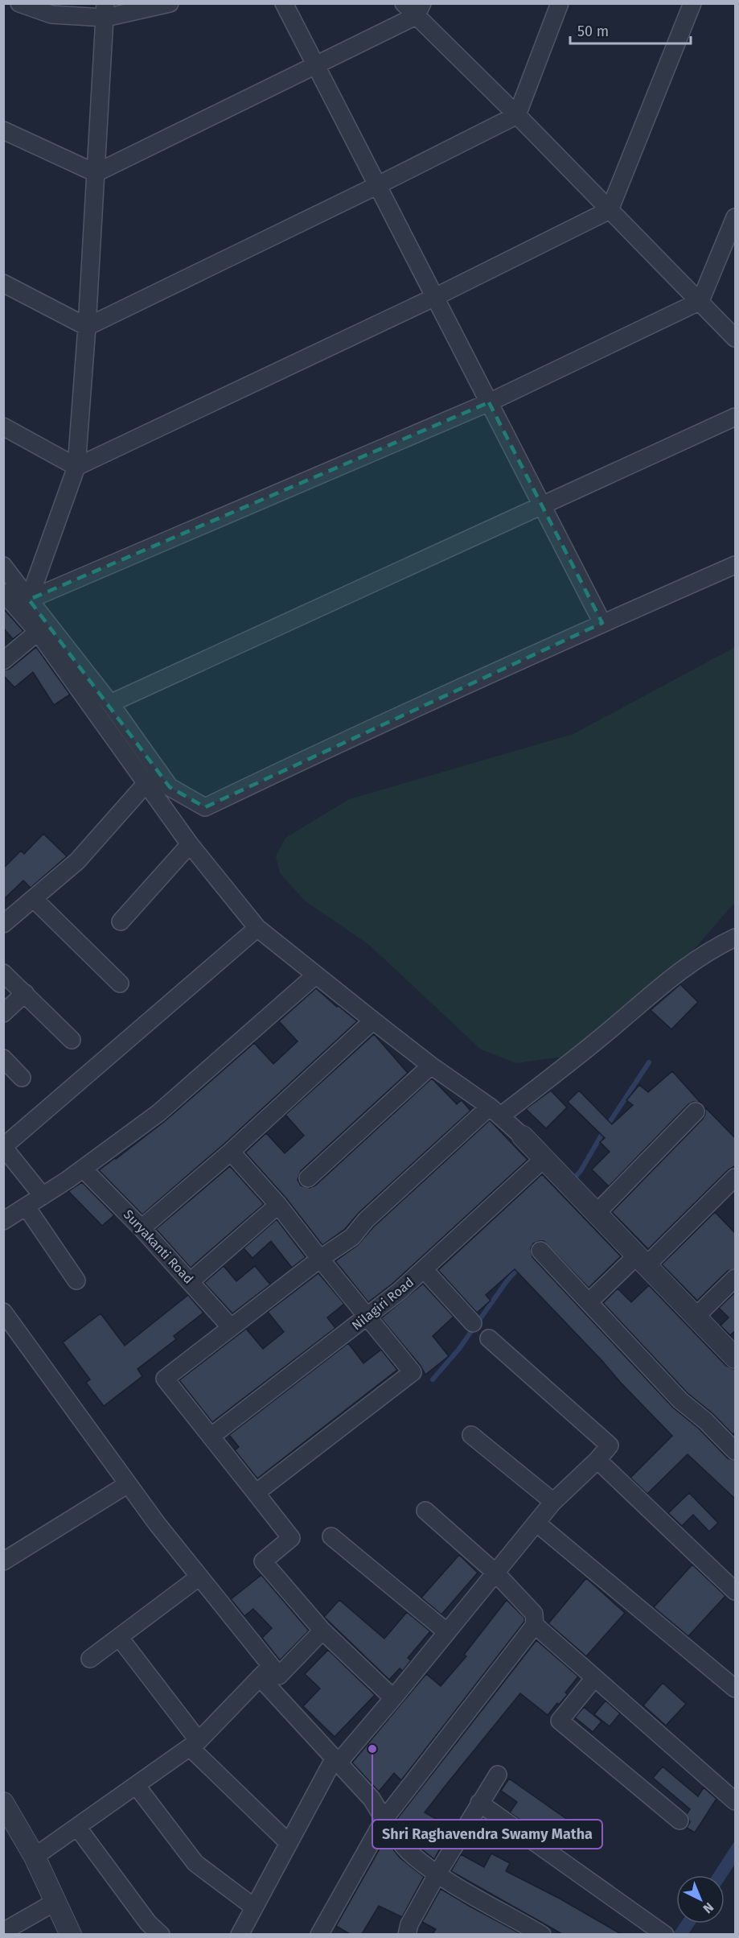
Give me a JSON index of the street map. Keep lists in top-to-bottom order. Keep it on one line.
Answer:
{"streets":{"street":["Suryakanti Road","Nilagiri Road"]},"places":["Shri Raghavendra Swamy Matha"],"scale_bar":"50 m","north":"bottom right"}
